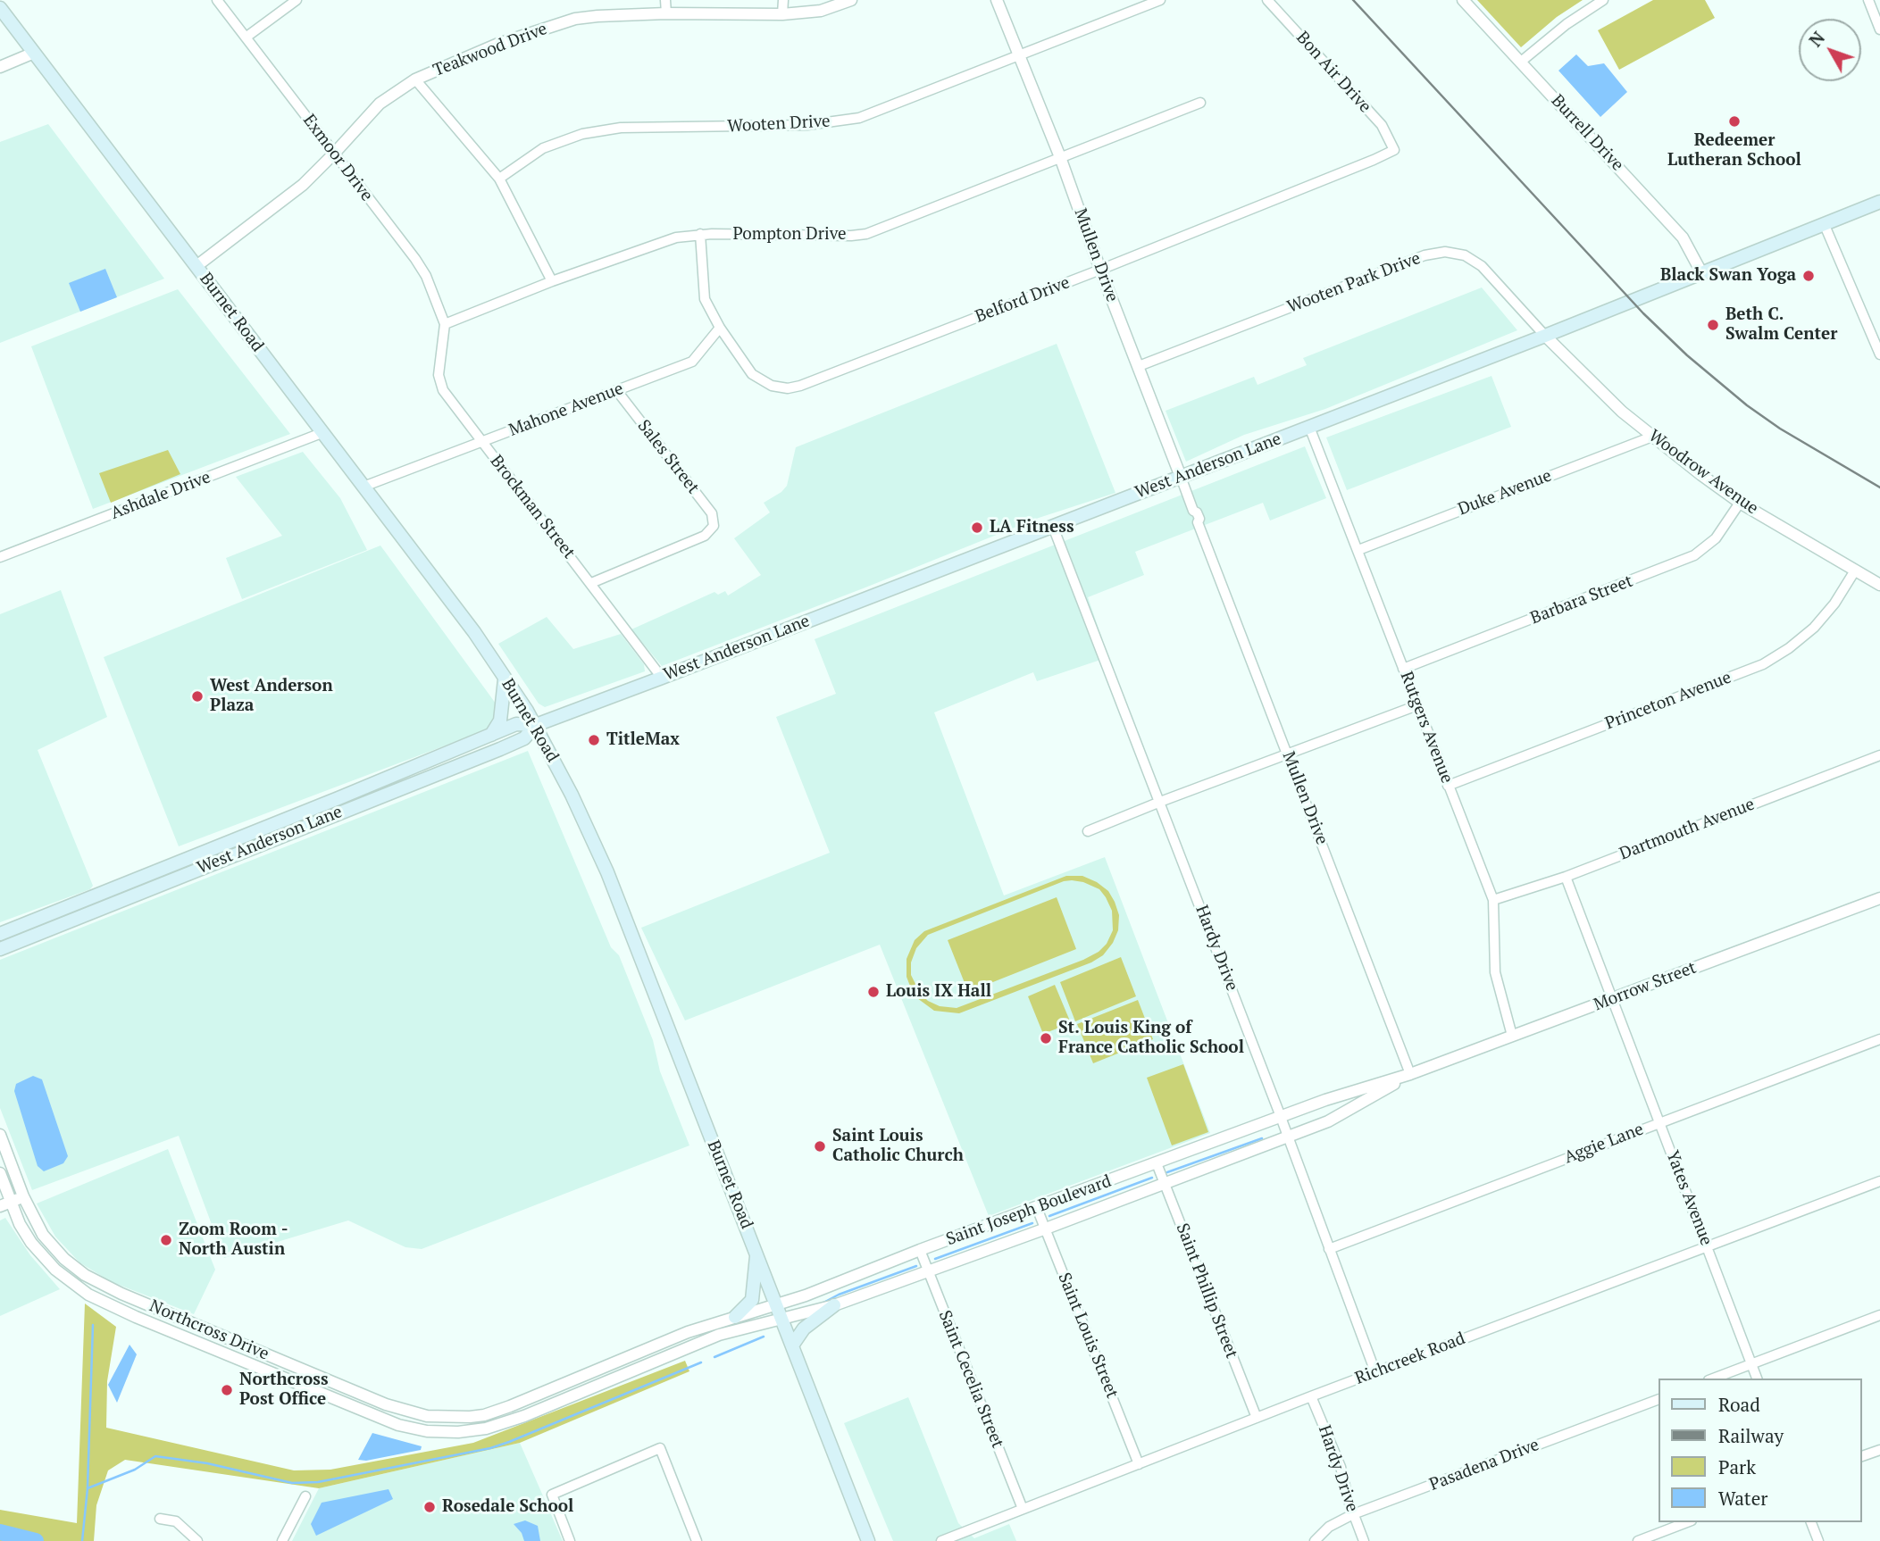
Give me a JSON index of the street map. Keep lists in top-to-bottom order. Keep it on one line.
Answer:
{"streets":{"main road":["Burnet Road","West Anderson Lane"],"street":["Teakwood Drive","Bon Air Drive","Wooten Drive","Burrell Drive","Exmoor Drive","Pompton Drive","Mullen Drive","Wooten Park Drive","Belford Drive","Mahone Avenue","Sales Street","Woodrow Avenue","Duke Avenue","Ashdale Drive","Brockman Street","Barbara Street","Princeton Avenue","Rutgers Avenue","Dartmouth Avenue","Hardy Drive","Morrow Street","Aggie Lane","Yates Avenue","Saint Joseph Boulevard","Saint Phillip Street","Northcross Drive","Saint Louis Street","Richcreek Road","Saint Cecelia Street","Pasadena Drive"]},"crossings":[["Teakwood Drive","Exmoor Drive"],["Teakwood Drive","Burnet Road"],["Bon Air Drive","Belford Drive"],["Wooten Drive","Mullen Drive"],["Burrell Drive","West Anderson Lane"],["Exmoor Drive","Pompton Drive"],["Exmoor Drive","Brockman Street"],["Pompton Drive","Mullen Drive"],["Pompton Drive","Brockman Street"],["Mullen Drive","Wooten Park Drive"],["Mullen Drive","Belford Drive"],["Mullen Drive","West Anderson Lane"],["Mullen Drive","Morrow Street"],["Wooten Park Drive","West Anderson Lane"],["Wooten Park Drive","Woodrow Avenue"],["Belford Drive","Mahone Avenue"],["Burnet Road","Mahone Avenue"],["Burnet Road","West Anderson Lane"],["Burnet Road","Ashdale Drive"],["Burnet Road","Saint Joseph Boulevard"],["Burnet Road","Northcross Drive"],["Mahone Avenue","Sales Street"],["Mahone Avenue","Brockman Street"],["Sales Street","Brockman Street"],["West Anderson Lane","Woodrow Avenue"],["West Anderson Lane","Brockman Street"],["West Anderson Lane","Rutgers Avenue"],["West Anderson Lane","Hardy Drive"],["Woodrow Avenue","Duke Avenue"],["Woodrow Avenue","Barbara Street"],["Woodrow Avenue","Princeton Avenue"],["Duke Avenue","Rutgers Avenue"],["Barbara Street","Rutgers Avenue"],["Princeton Avenue","Rutgers Avenue"],["Rutgers Avenue","Dartmouth Avenue"],["Rutgers Avenue","Morrow Street"],["Dartmouth Avenue","Yates Avenue"],["Hardy Drive","Morrow Street"],["Hardy Drive","Aggie Lane"],["Hardy Drive","Saint Joseph Boulevard"],["Hardy Drive","Richcreek Road"],["Hardy Drive","Pasadena Drive"],["Morrow Street","Yates Avenue"],["Morrow Street","Saint Joseph Boulevard"],["Aggie Lane","Yates Avenue"],["Yates Avenue","Richcreek Road"],["Saint Joseph Boulevard","Saint Phillip Street"],["Saint Joseph Boulevard","Northcross Drive"],["Saint Joseph Boulevard","Saint Louis Street"],["Saint Joseph Boulevard","Saint Cecelia Street"],["Saint Phillip Street","Richcreek Road"],["Saint Louis Street","Richcreek Road"],["Richcreek Road","Saint Cecelia Street"]],"places":["Redeemer Lutheran School","Black Swan Yoga","Beth C. Swalm Center","LA Fitness","West Anderson Plaza","TitleMax","Louis IX Hall","St. Louis King of France Catholic School","Saint Louis Catholic Church","Zoom Room - North Austin","Northcross Post Office","Rosedale School"],"legend":["Road","Railway","Park","Water"],"north":"top left"}
